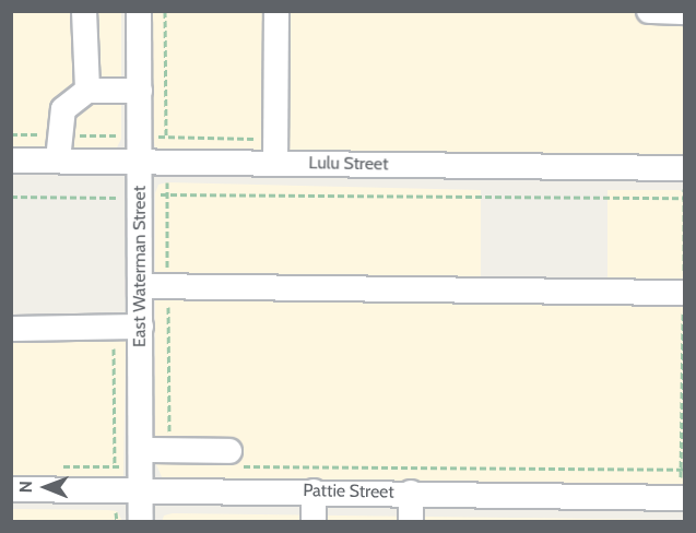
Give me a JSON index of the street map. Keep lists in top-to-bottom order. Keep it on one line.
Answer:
{"streets":{"street":["Lulu Street","East Waterman Street","Pattie Street"]},"crossings":[["Lulu Street","East Waterman Street"],["East Waterman Street","Pattie Street"]],"north":"left"}
